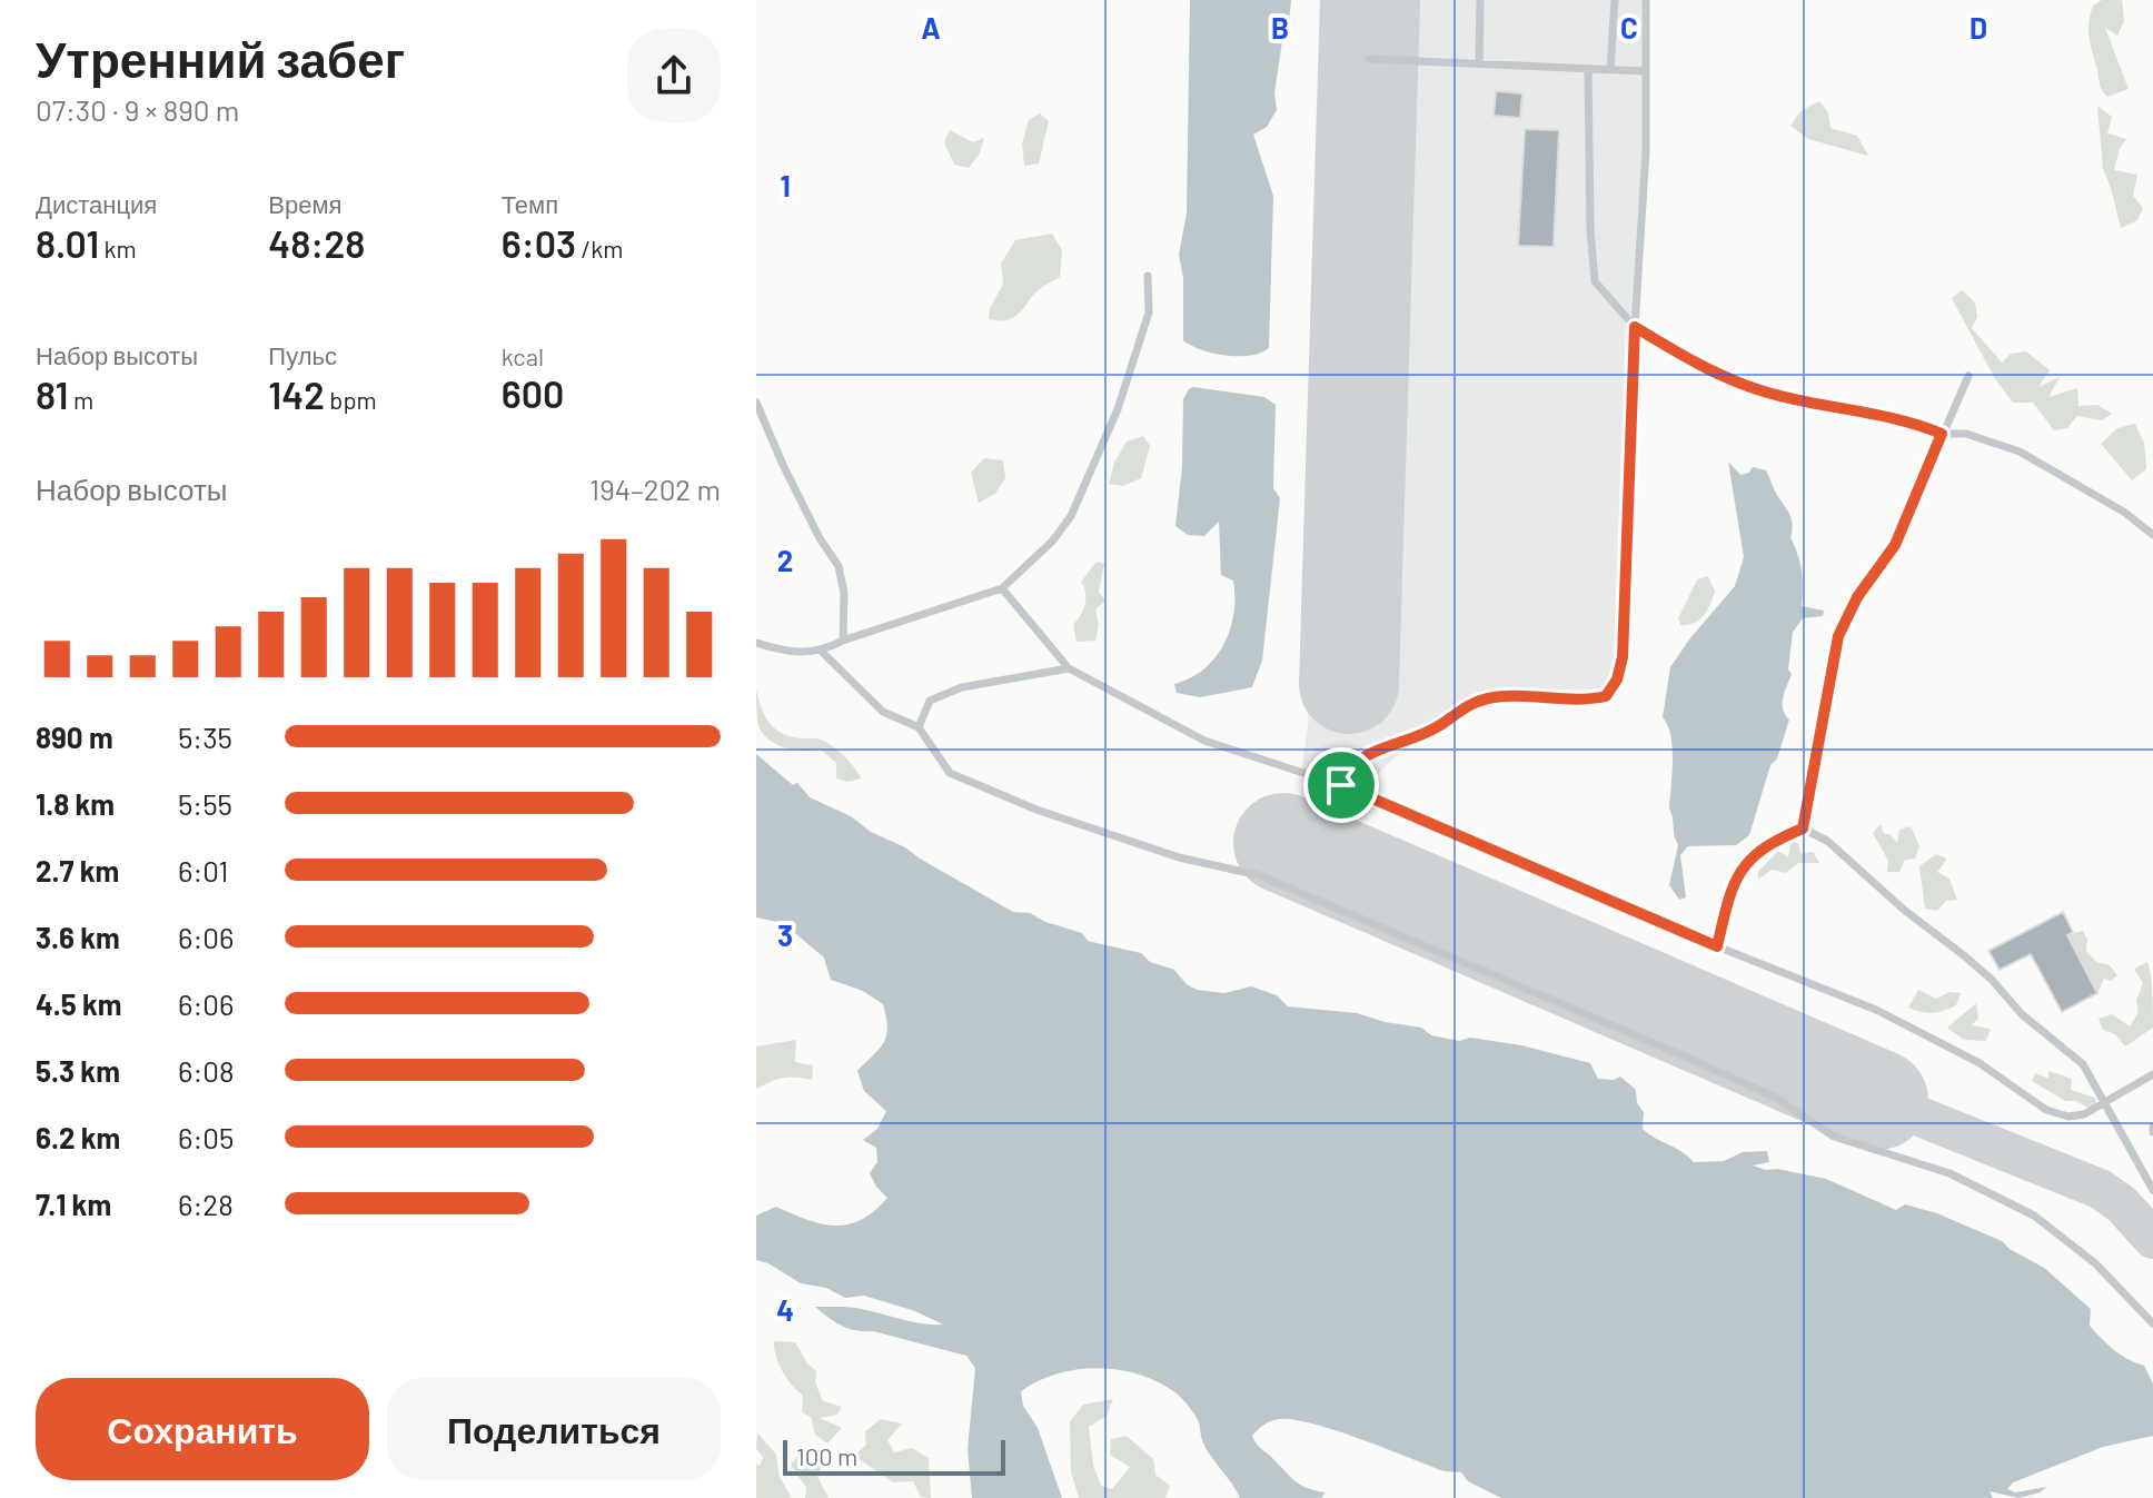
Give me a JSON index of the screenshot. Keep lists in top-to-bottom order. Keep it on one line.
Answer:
{"scale_bar":"100 m","page":{"heading":["Утренний забег","07:30 · 9 × 890 m"],"stats":[["Дистанция","8.01 km"],["Время","48:28"],["Темп","6:03 /km"],["Набор высоты","81 m"],["Пульс","142 bpm"],["kcal","600"]],"chart":["Набор высоты","194–202 m"],"list":[{"name":"890 m","note":"5:35"},{"name":"1.8 km","note":"5:55"},{"name":"2.7 km","note":"6:01"},{"name":"3.6 km","note":"6:06"},{"name":"4.5 km","note":"6:06"},{"name":"5.3 km","note":"6:08"},{"name":"6.2 km","note":"6:05"},{"name":"7.1 km","note":"6:28"}],"buttons":["Сохранить","Поделиться"],"scale":"100 m"},"grid":{"columns":["A","B","C","D"],"rows":["1","2","3","4"]}}
